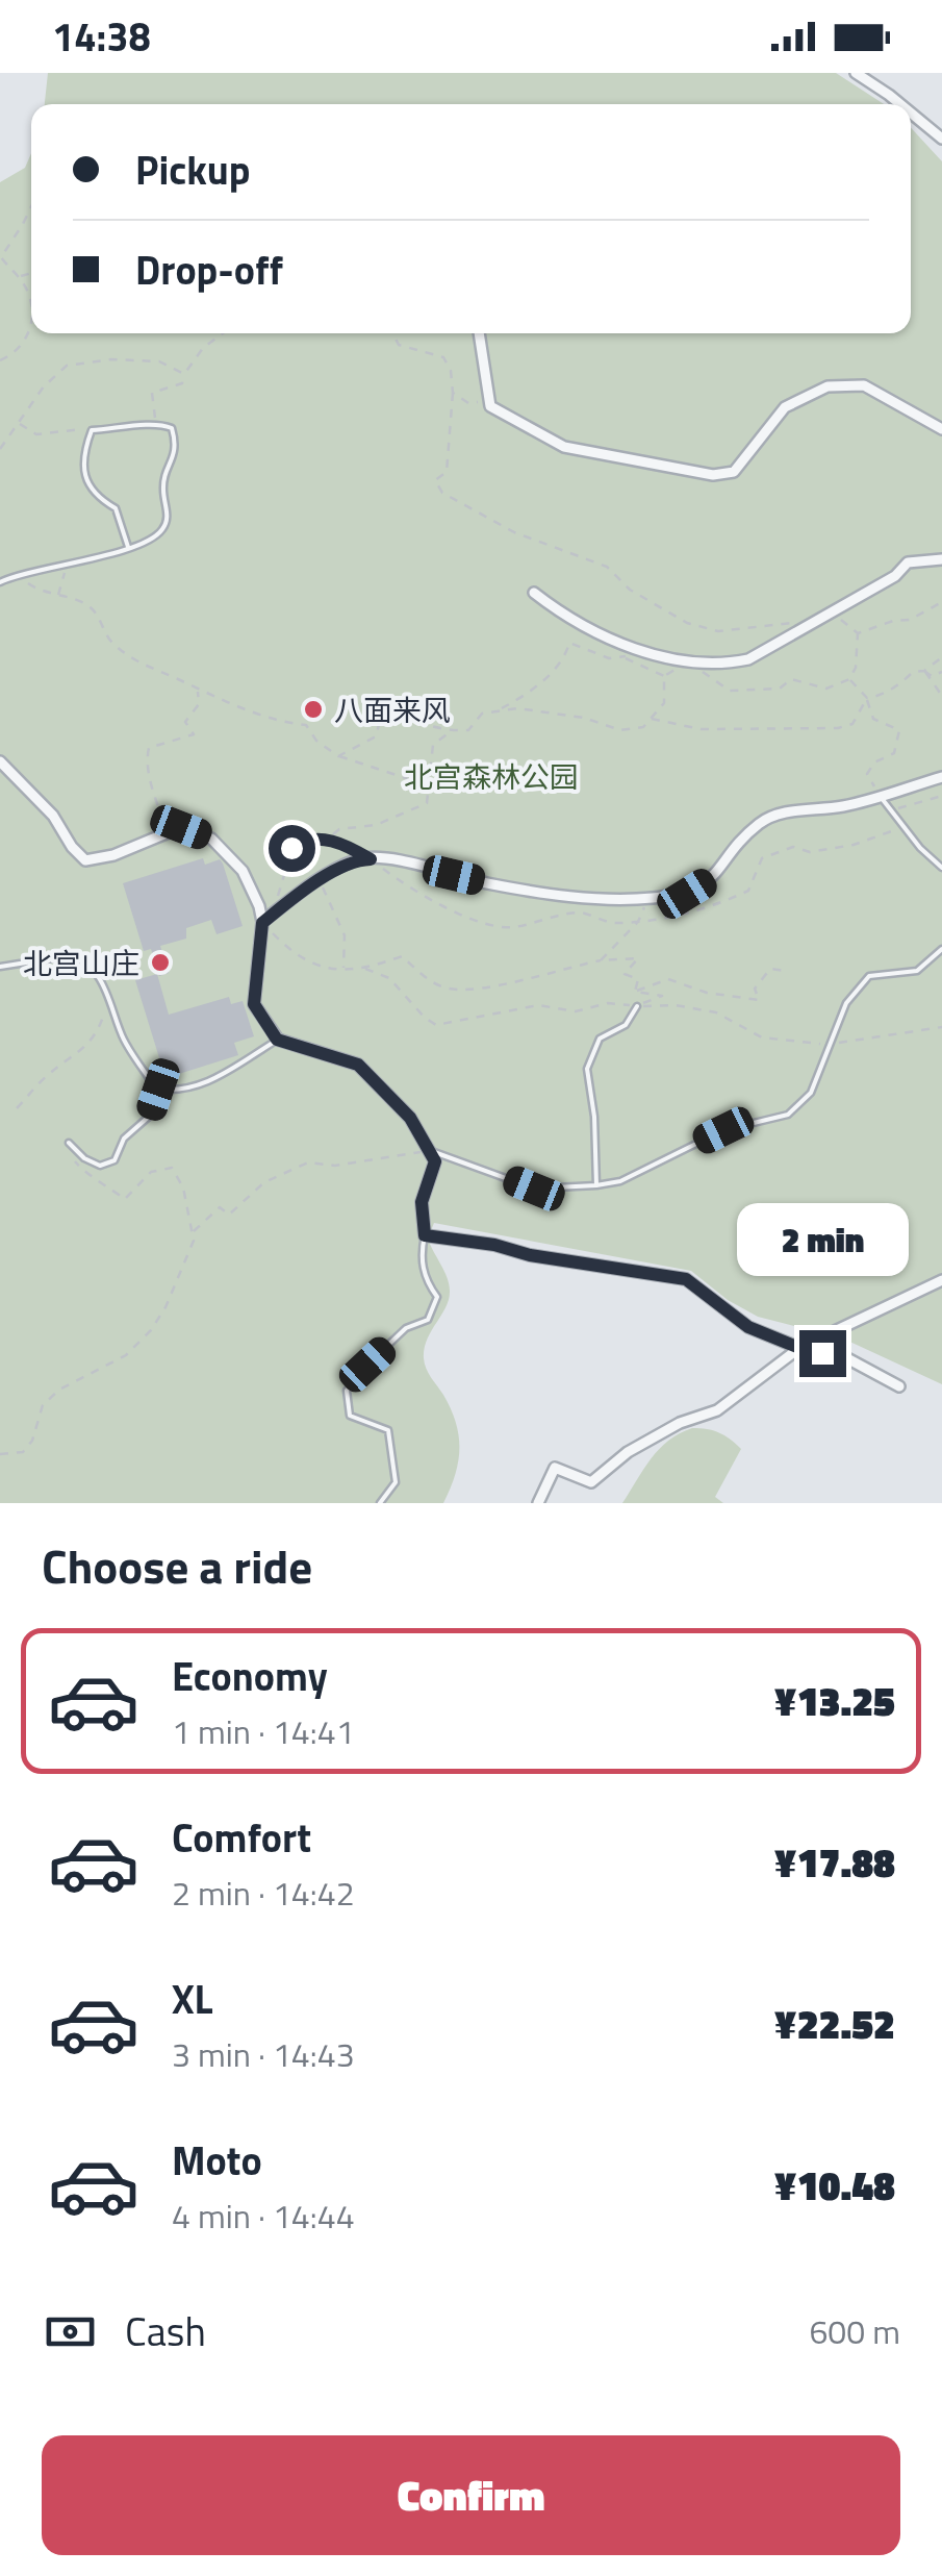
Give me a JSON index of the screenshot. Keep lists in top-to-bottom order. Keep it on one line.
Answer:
{"parks":["北宫森林公园"],"places":["八面来风","北宫山庄"],"page":{"status":"14:38","banner":["Pickup","Drop-off"],"bubble":"2 min","heading":"Choose a ride","list":[{"name":"Economy","note":"1 min · 14:41","value":"¥13.25"},{"name":"Comfort","note":"2 min · 14:42","value":"¥17.88"},{"name":"XL","note":"3 min · 14:43","value":"¥22.52"},{"name":"Moto","note":"4 min · 14:44","value":"¥10.48"}],"pay":["Cash","600 m"],"buttons":"Confirm"}}
